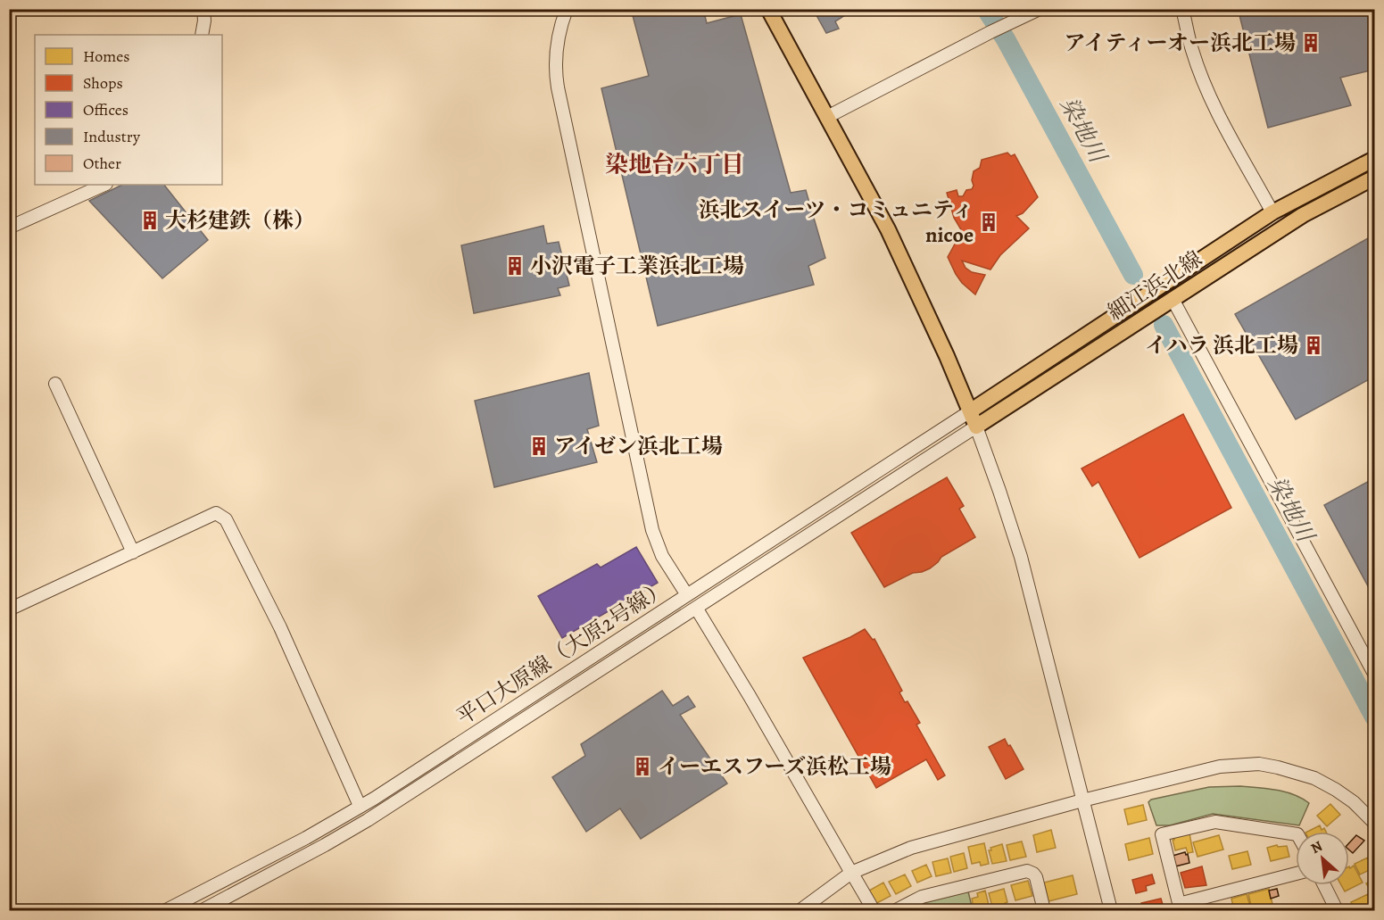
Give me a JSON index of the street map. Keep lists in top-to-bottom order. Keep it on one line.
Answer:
{"streets":{"main road":["細江浜北線"],"street":["平口大原線（大原2号線）"]},"crossings":[["細江浜北線","平口大原線（大原2号線）"]],"districts":["染地台六丁目"],"water":["染地川"],"places":{"building":["アイティーオー浜北工場","大杉建鉄（株）","浜北スイーツ・コミュニティ nicoe","小沢電子工業浜北工場","イハラ 浜北工場","アイゼン浜北工場","イーエスフーズ浜松工場"]},"legend":["Homes","Shops","Offices","Industry","Other"],"north":"top left"}
